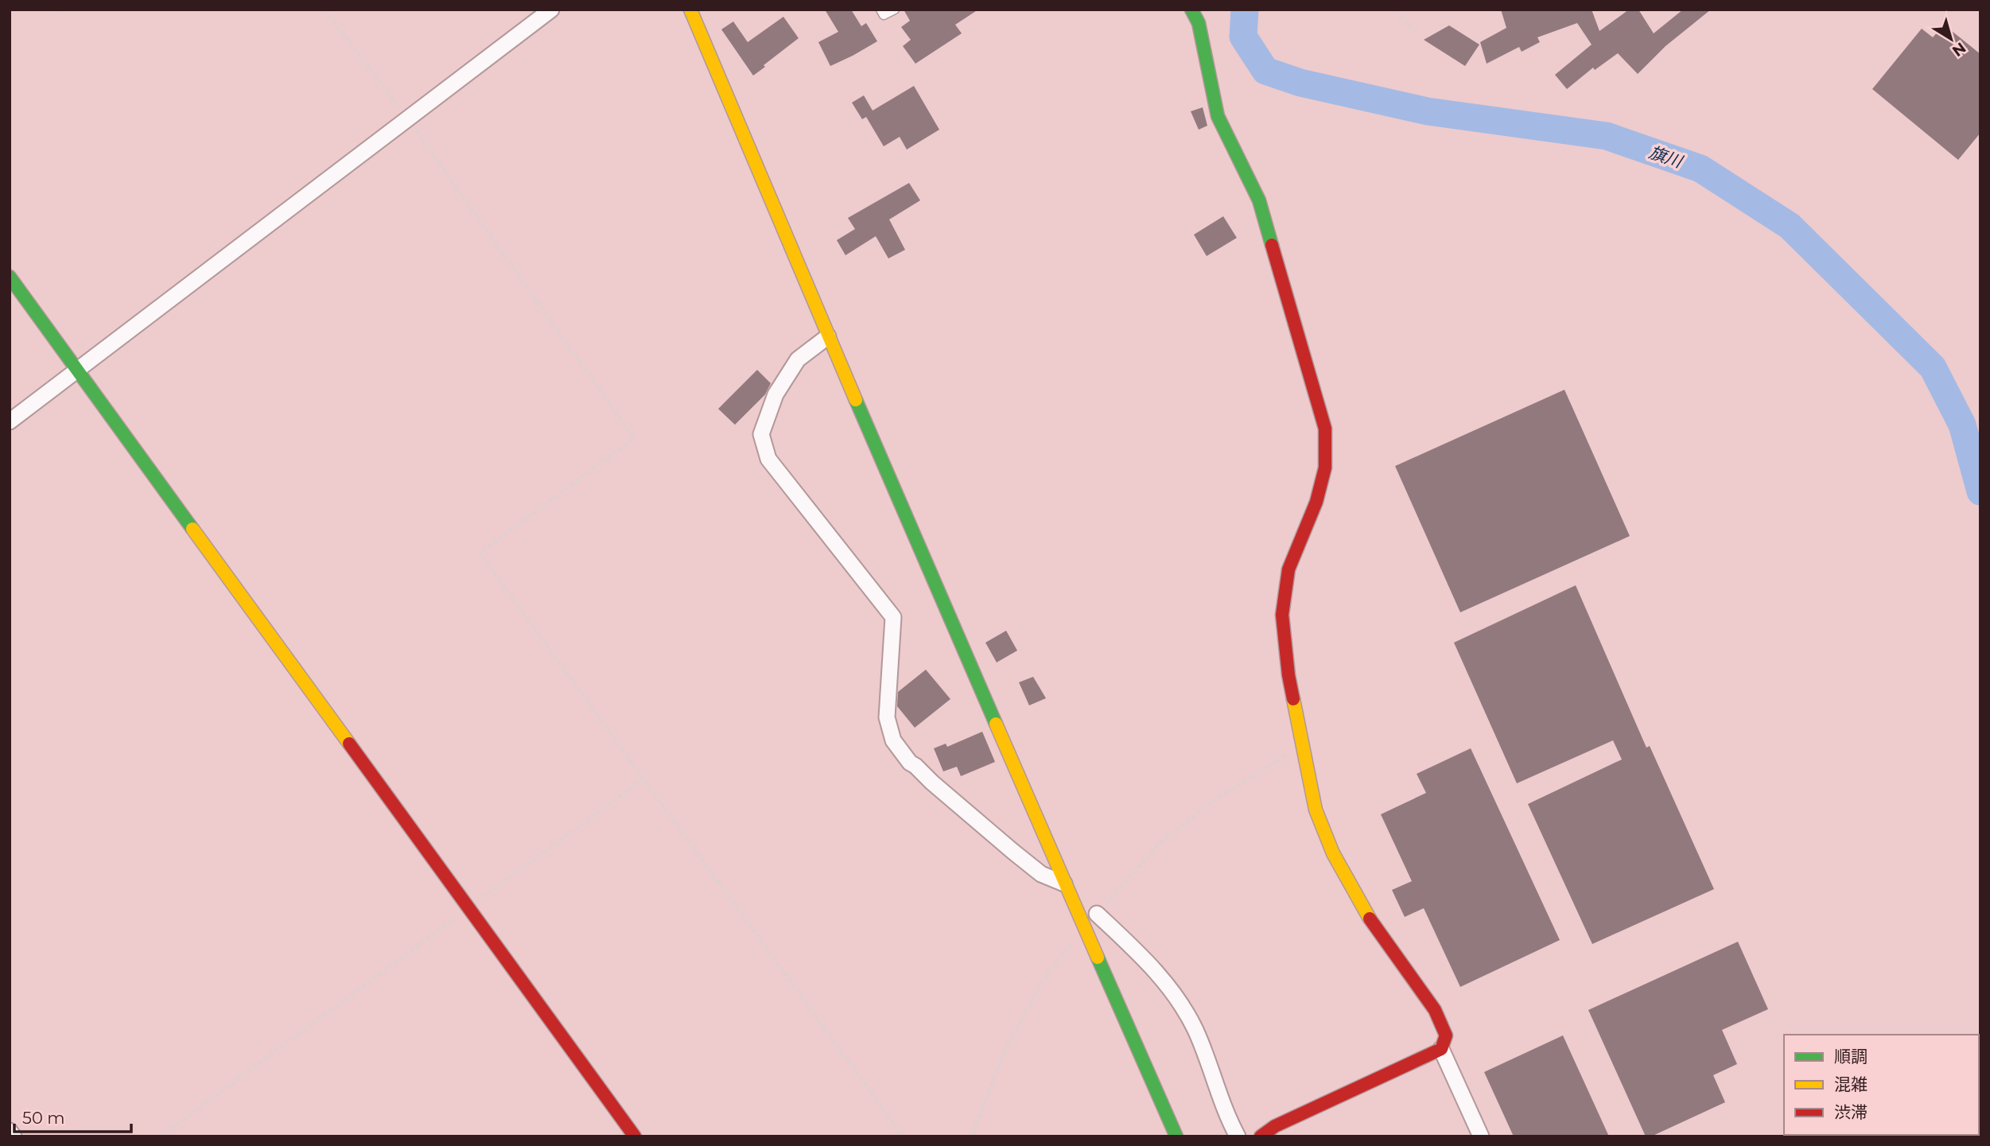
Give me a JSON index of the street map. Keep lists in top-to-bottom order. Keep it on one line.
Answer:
{"water":["旗川"],"legend":["順調","混雑","渋滞"],"scale_bar":"50 m","north":"bottom right"}
